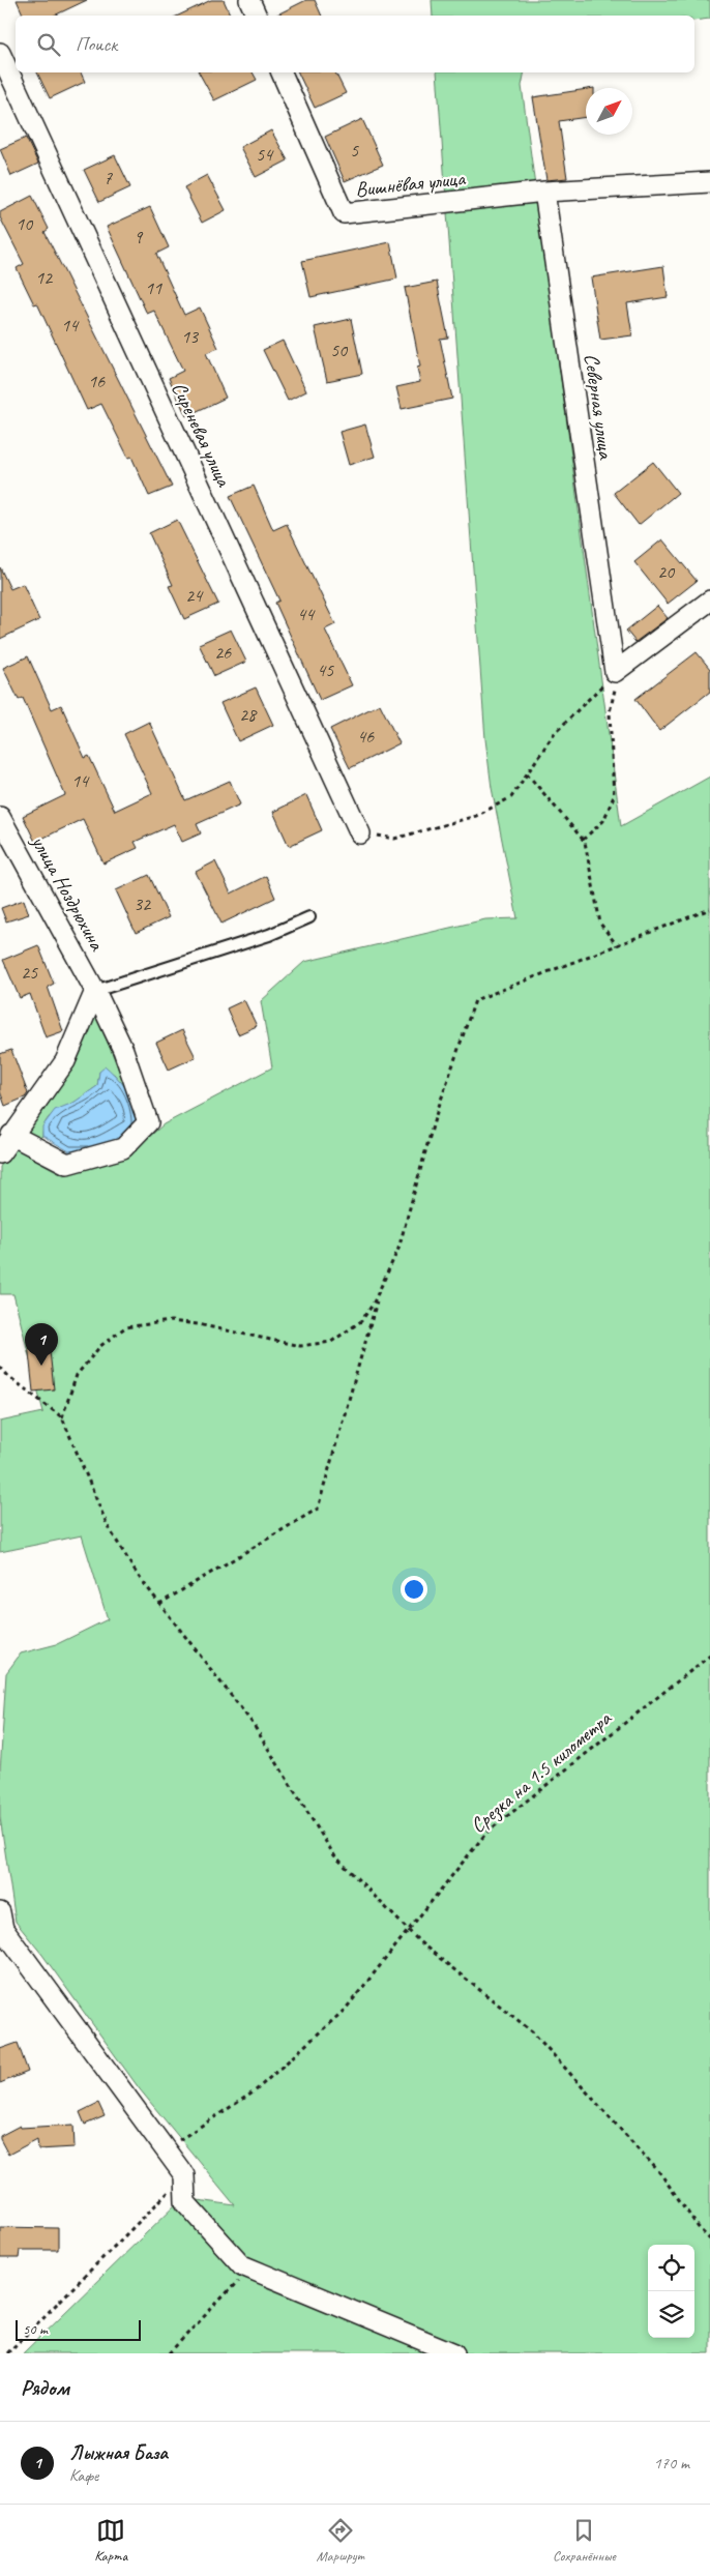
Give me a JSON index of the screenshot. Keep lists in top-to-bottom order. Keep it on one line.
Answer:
{"streets":{"street":["Вишнёвая улица","Северная улица","Сиреневая улица","улица Ноздрюхина"],"path":["Срезка на 1.5 километра"]},"crossings":[["Вишнёвая улица","Северная улица"]],"house_numbers":["5","54","7","10","9","12","11","14","13","50","16","20","24","44","26","45","28","46","14","32","25"],"scale_bar":"50 m","north":"top right","page":{"search":"Поиск","pins":"1","scale":"50 m","heading":"Рядом","list":[{"mark":"1","name":"Лыжная База","note":"Кафе","value":"170 m"}],"nav":["Карта","Маршрут","Сохранённые"]}}
